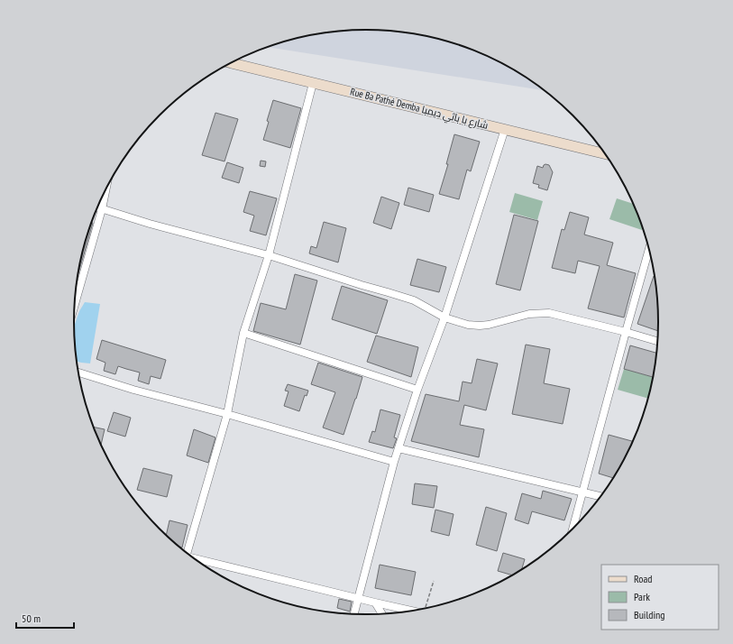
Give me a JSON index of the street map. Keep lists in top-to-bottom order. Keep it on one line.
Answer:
{"streets":{"street":["Rue Ba Pathé Demba شارع با باثي ديمبا"]},"legend":["Road","Park","Building"],"scale_bar":"50 m"}
